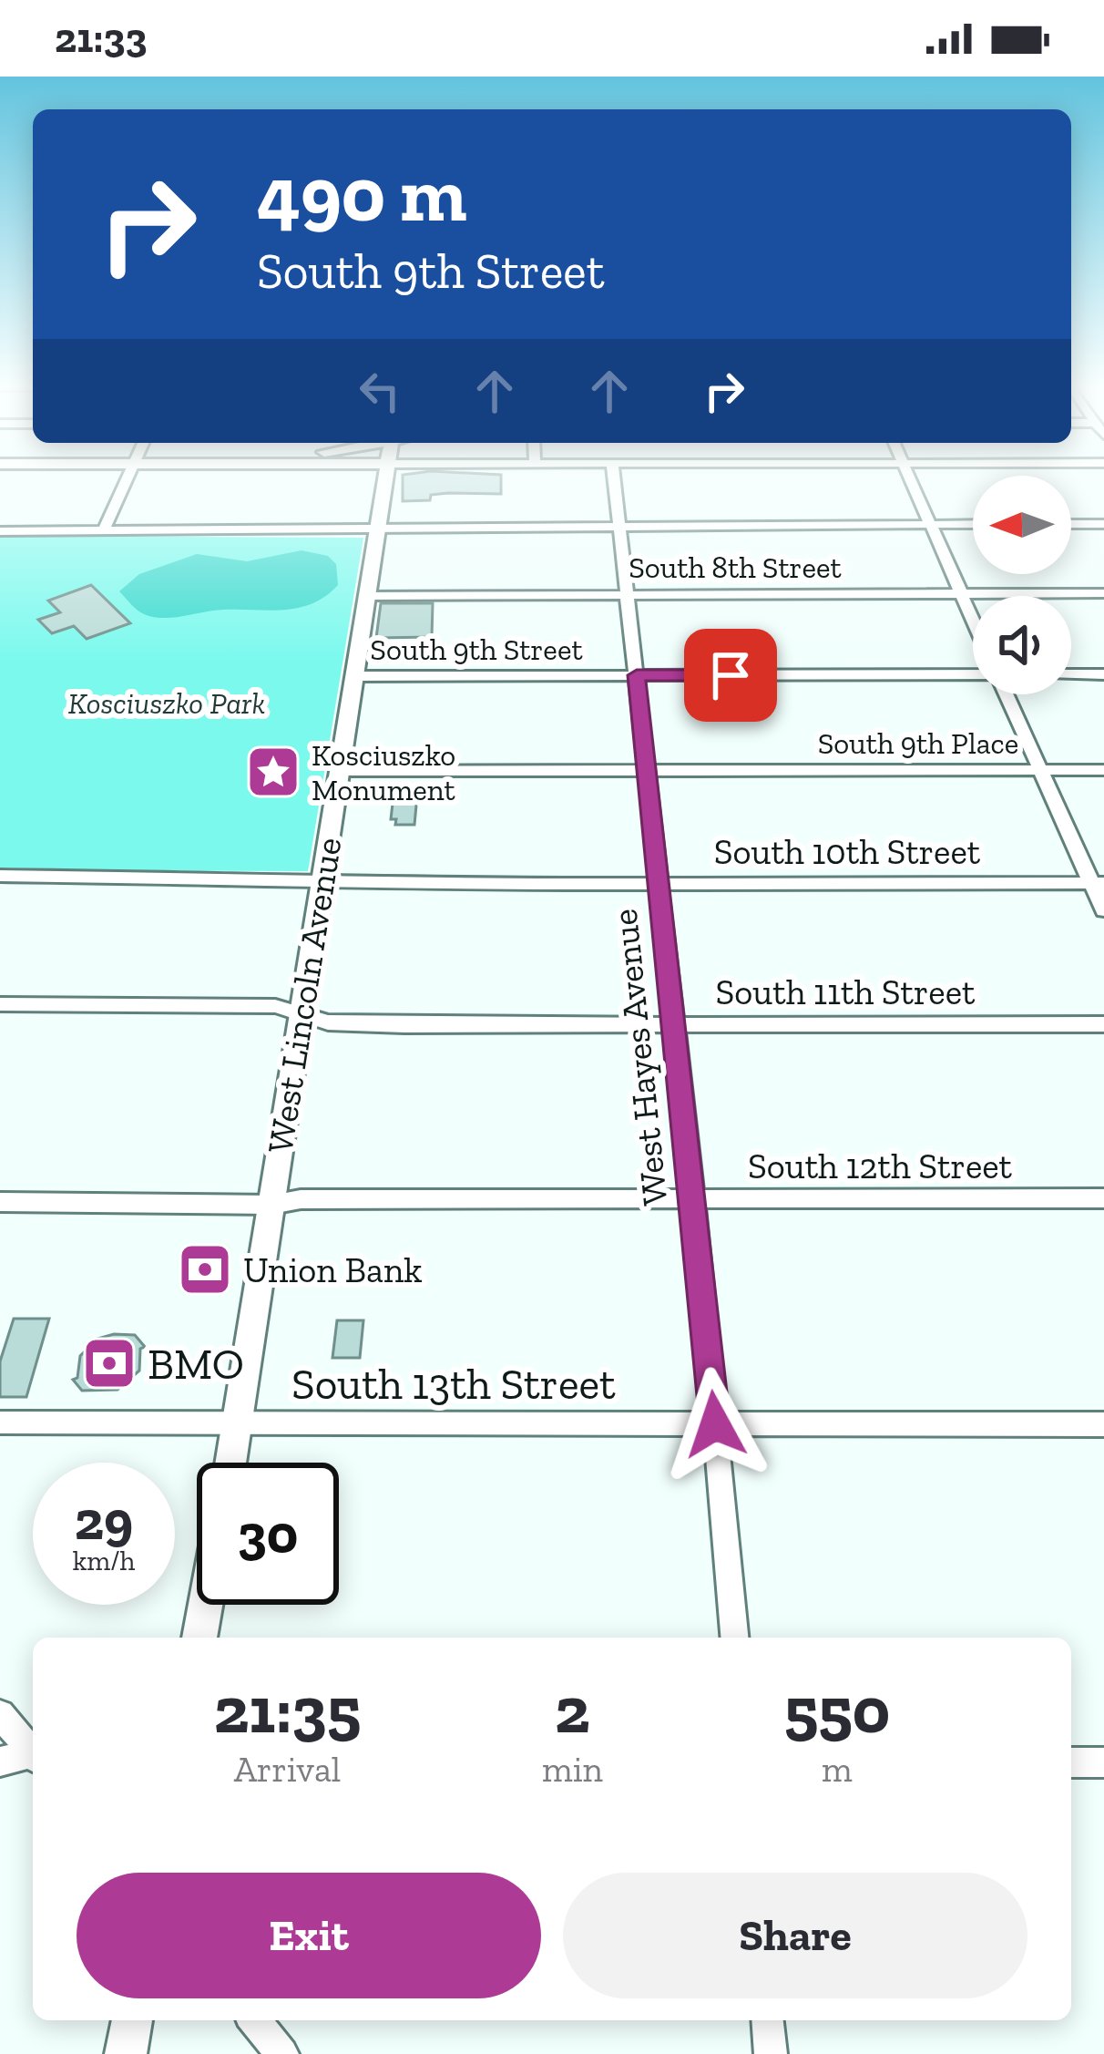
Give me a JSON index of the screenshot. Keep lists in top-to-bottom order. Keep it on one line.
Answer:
{"streets":{"main road":["West Lincoln Avenue"],"street":["South 8th Street","South 9th Street","South 9th Place","South 10th Street","South 11th Street","West Hayes Avenue","South 12th Street","South 13th Street"]},"crossings":[["South 8th Street","West Lincoln Avenue"],["South 8th Street","West Hayes Avenue"],["South 9th Street","West Lincoln Avenue"],["South 9th Street","West Hayes Avenue"],["South 9th Place","West Lincoln Avenue"],["South 9th Place","West Hayes Avenue"],["South 10th Street","West Lincoln Avenue"],["South 10th Street","West Hayes Avenue"],["South 11th Street","West Lincoln Avenue"],["South 11th Street","West Hayes Avenue"],["West Lincoln Avenue","South 12th Street"],["West Lincoln Avenue","South 13th Street"],["West Hayes Avenue","South 12th Street"],["West Hayes Avenue","South 13th Street"]],"parks":["Kosciuszko Park"],"places":{"place":["Kosciuszko Monument"],"bank":["Union Bank","BMO"]},"north":"left","page":{"status":"21:33","turn":["490 m","South 9th Street"],"speed":"29 km/h","limit":"30","eta":["21:35","Arrival","2","min","550","m"],"buttons":["Exit","Share"]}}
